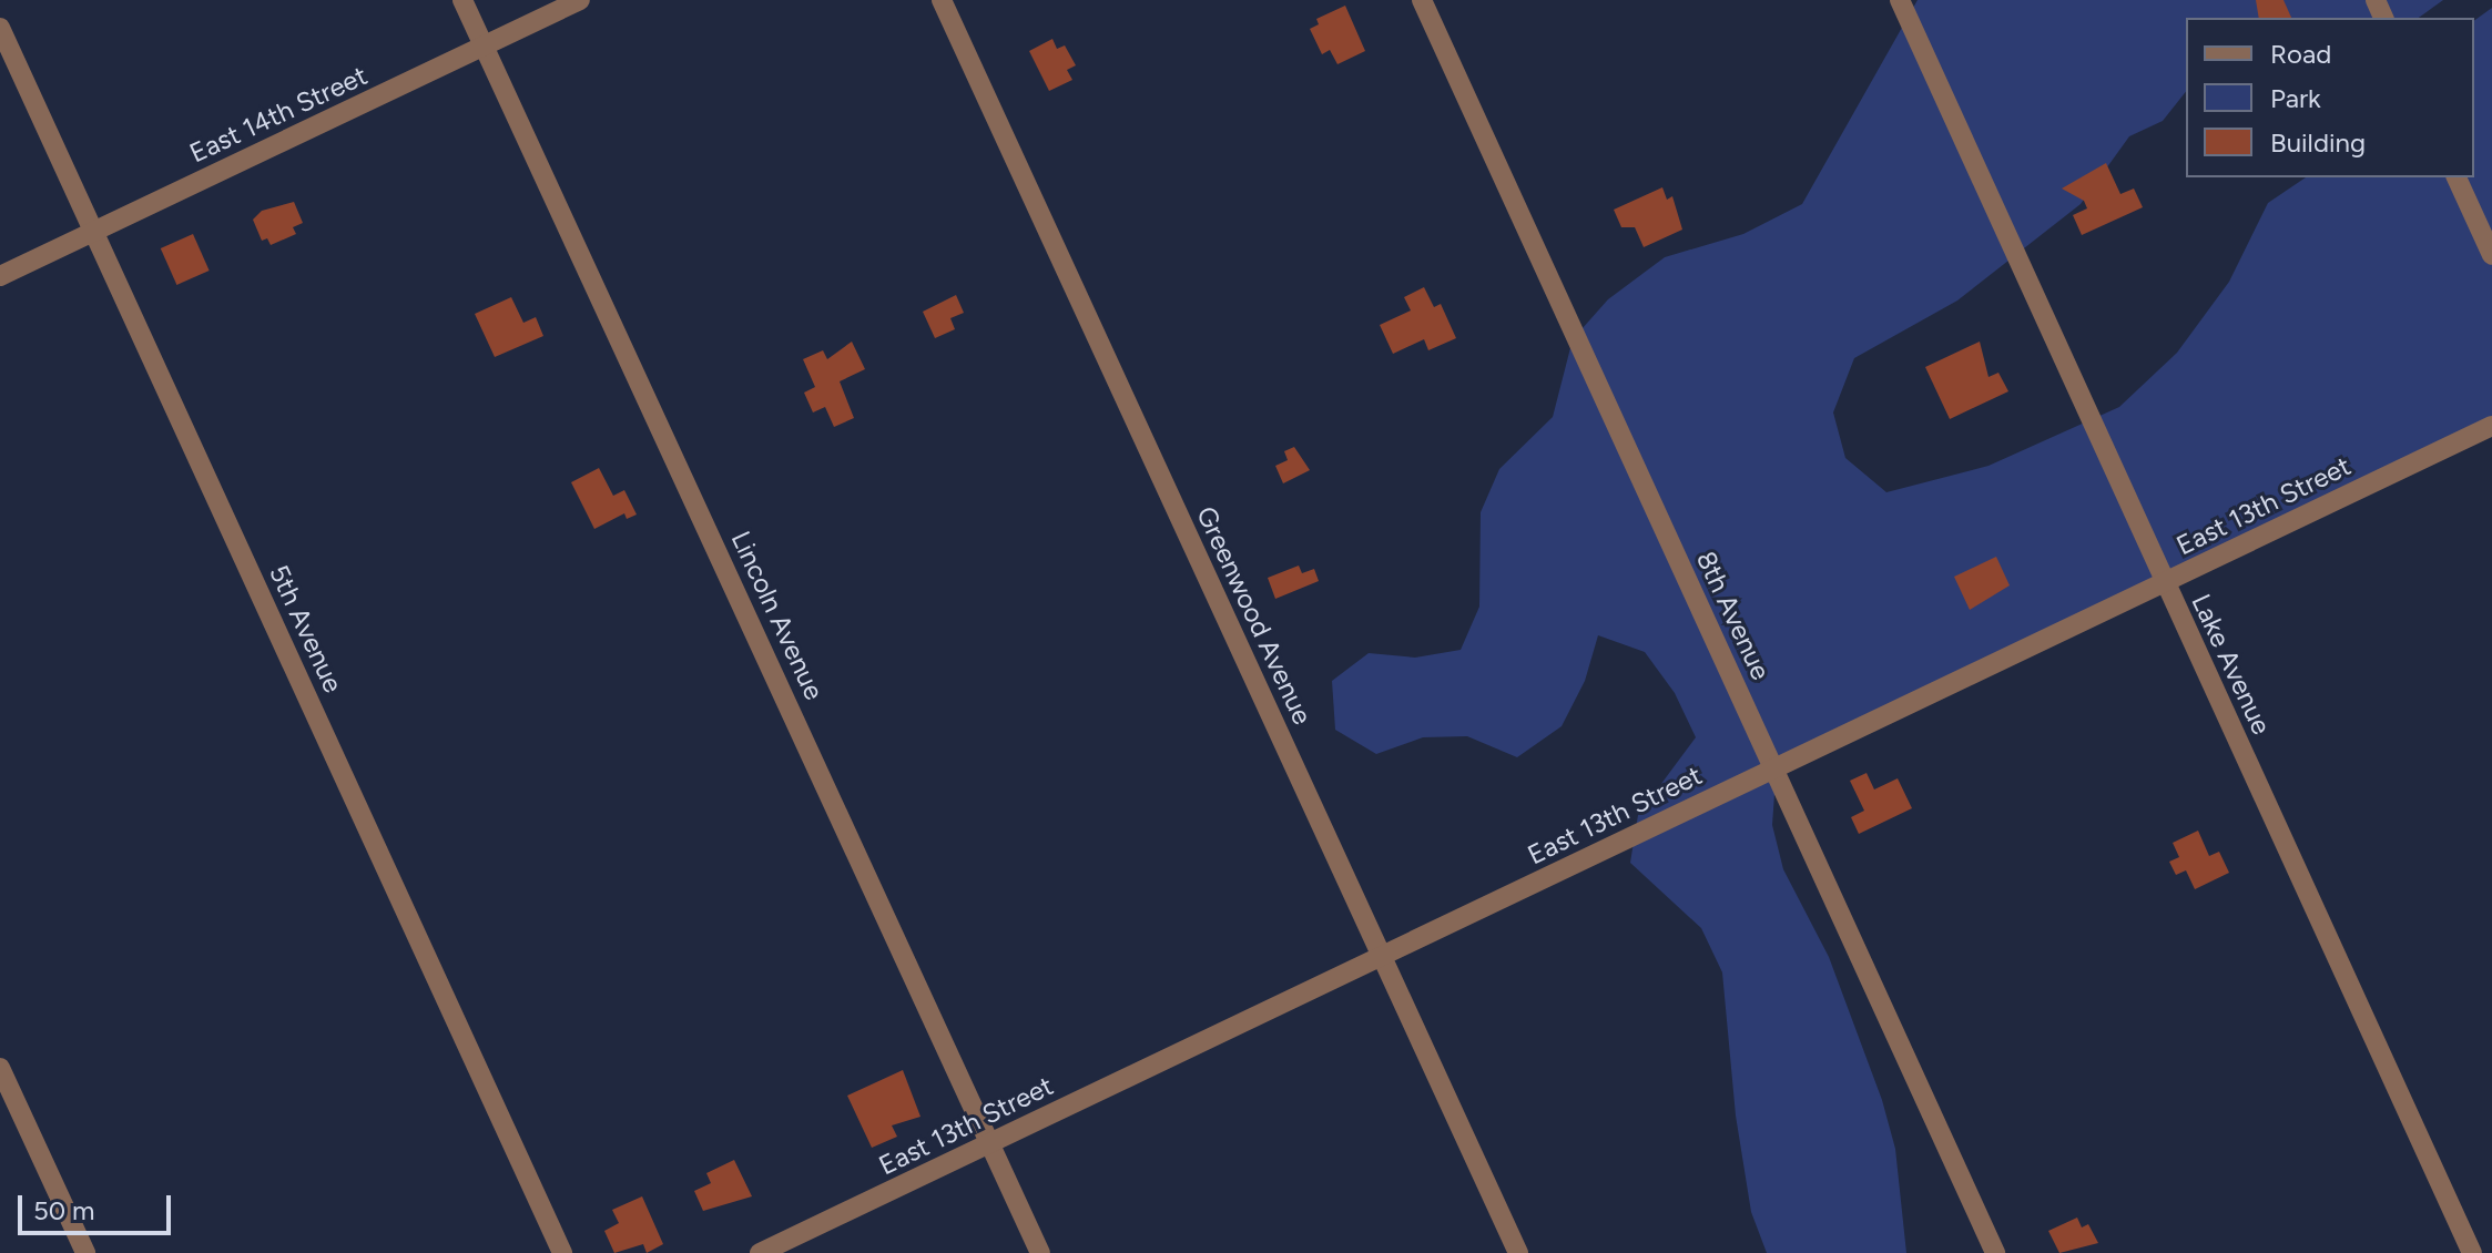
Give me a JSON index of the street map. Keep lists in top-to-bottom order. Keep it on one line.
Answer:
{"streets":{"street":["East 14th Street","East 13th Street","Lincoln Avenue","Greenwood Avenue","8th Avenue","5th Avenue","Lake Avenue"]},"crossings":[["East 14th Street","Lincoln Avenue"],["East 14th Street","5th Avenue"],["East 13th Street","Lincoln Avenue"],["East 13th Street","Greenwood Avenue"],["East 13th Street","8th Avenue"],["East 13th Street","Lake Avenue"]],"legend":["Road","Park","Building"],"scale_bar":"50 m"}
